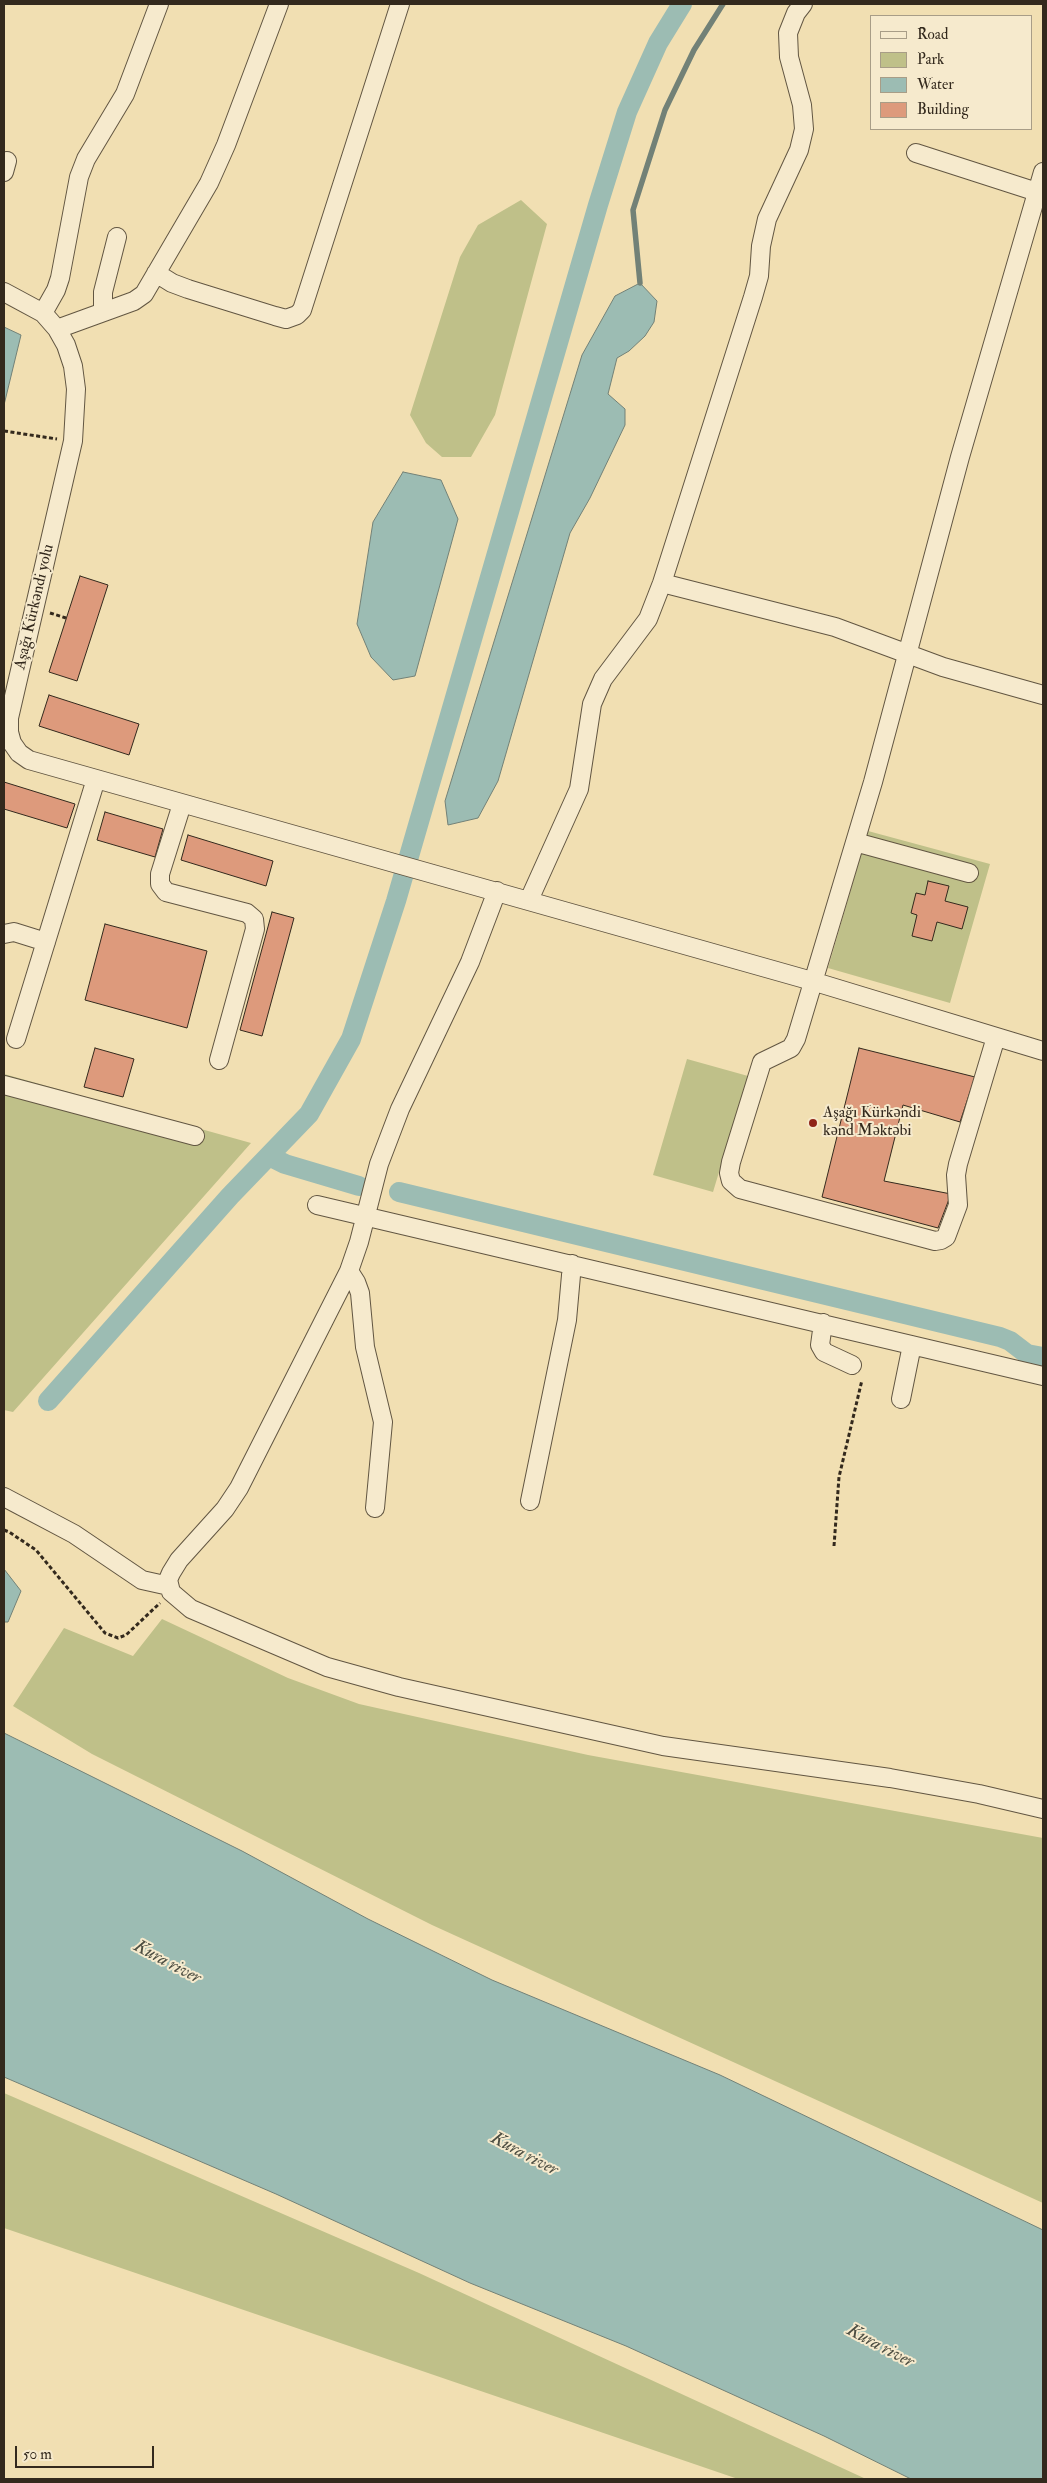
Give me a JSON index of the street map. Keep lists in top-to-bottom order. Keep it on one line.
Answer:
{"streets":{"street":["Aşağı Kürkəndi yolu"]},"water":["Kura river"],"places":["Aşağı Kürkəndi kənd Məktəbi"],"legend":["Road","Park","Water","Building"],"scale_bar":"50 m"}
